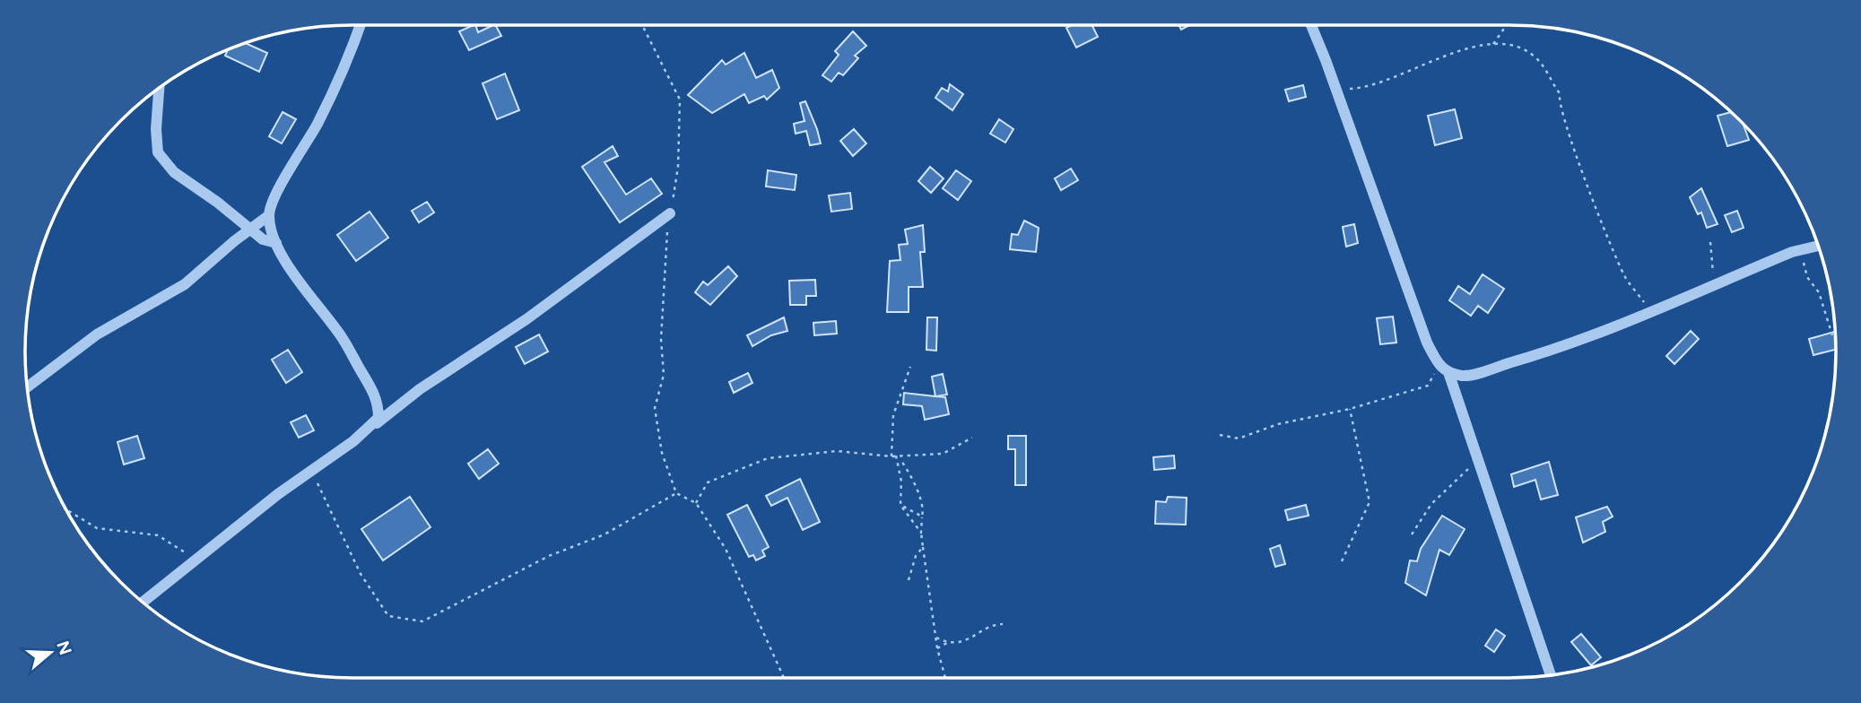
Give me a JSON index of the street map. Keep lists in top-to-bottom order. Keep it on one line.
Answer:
{"north":"right"}
